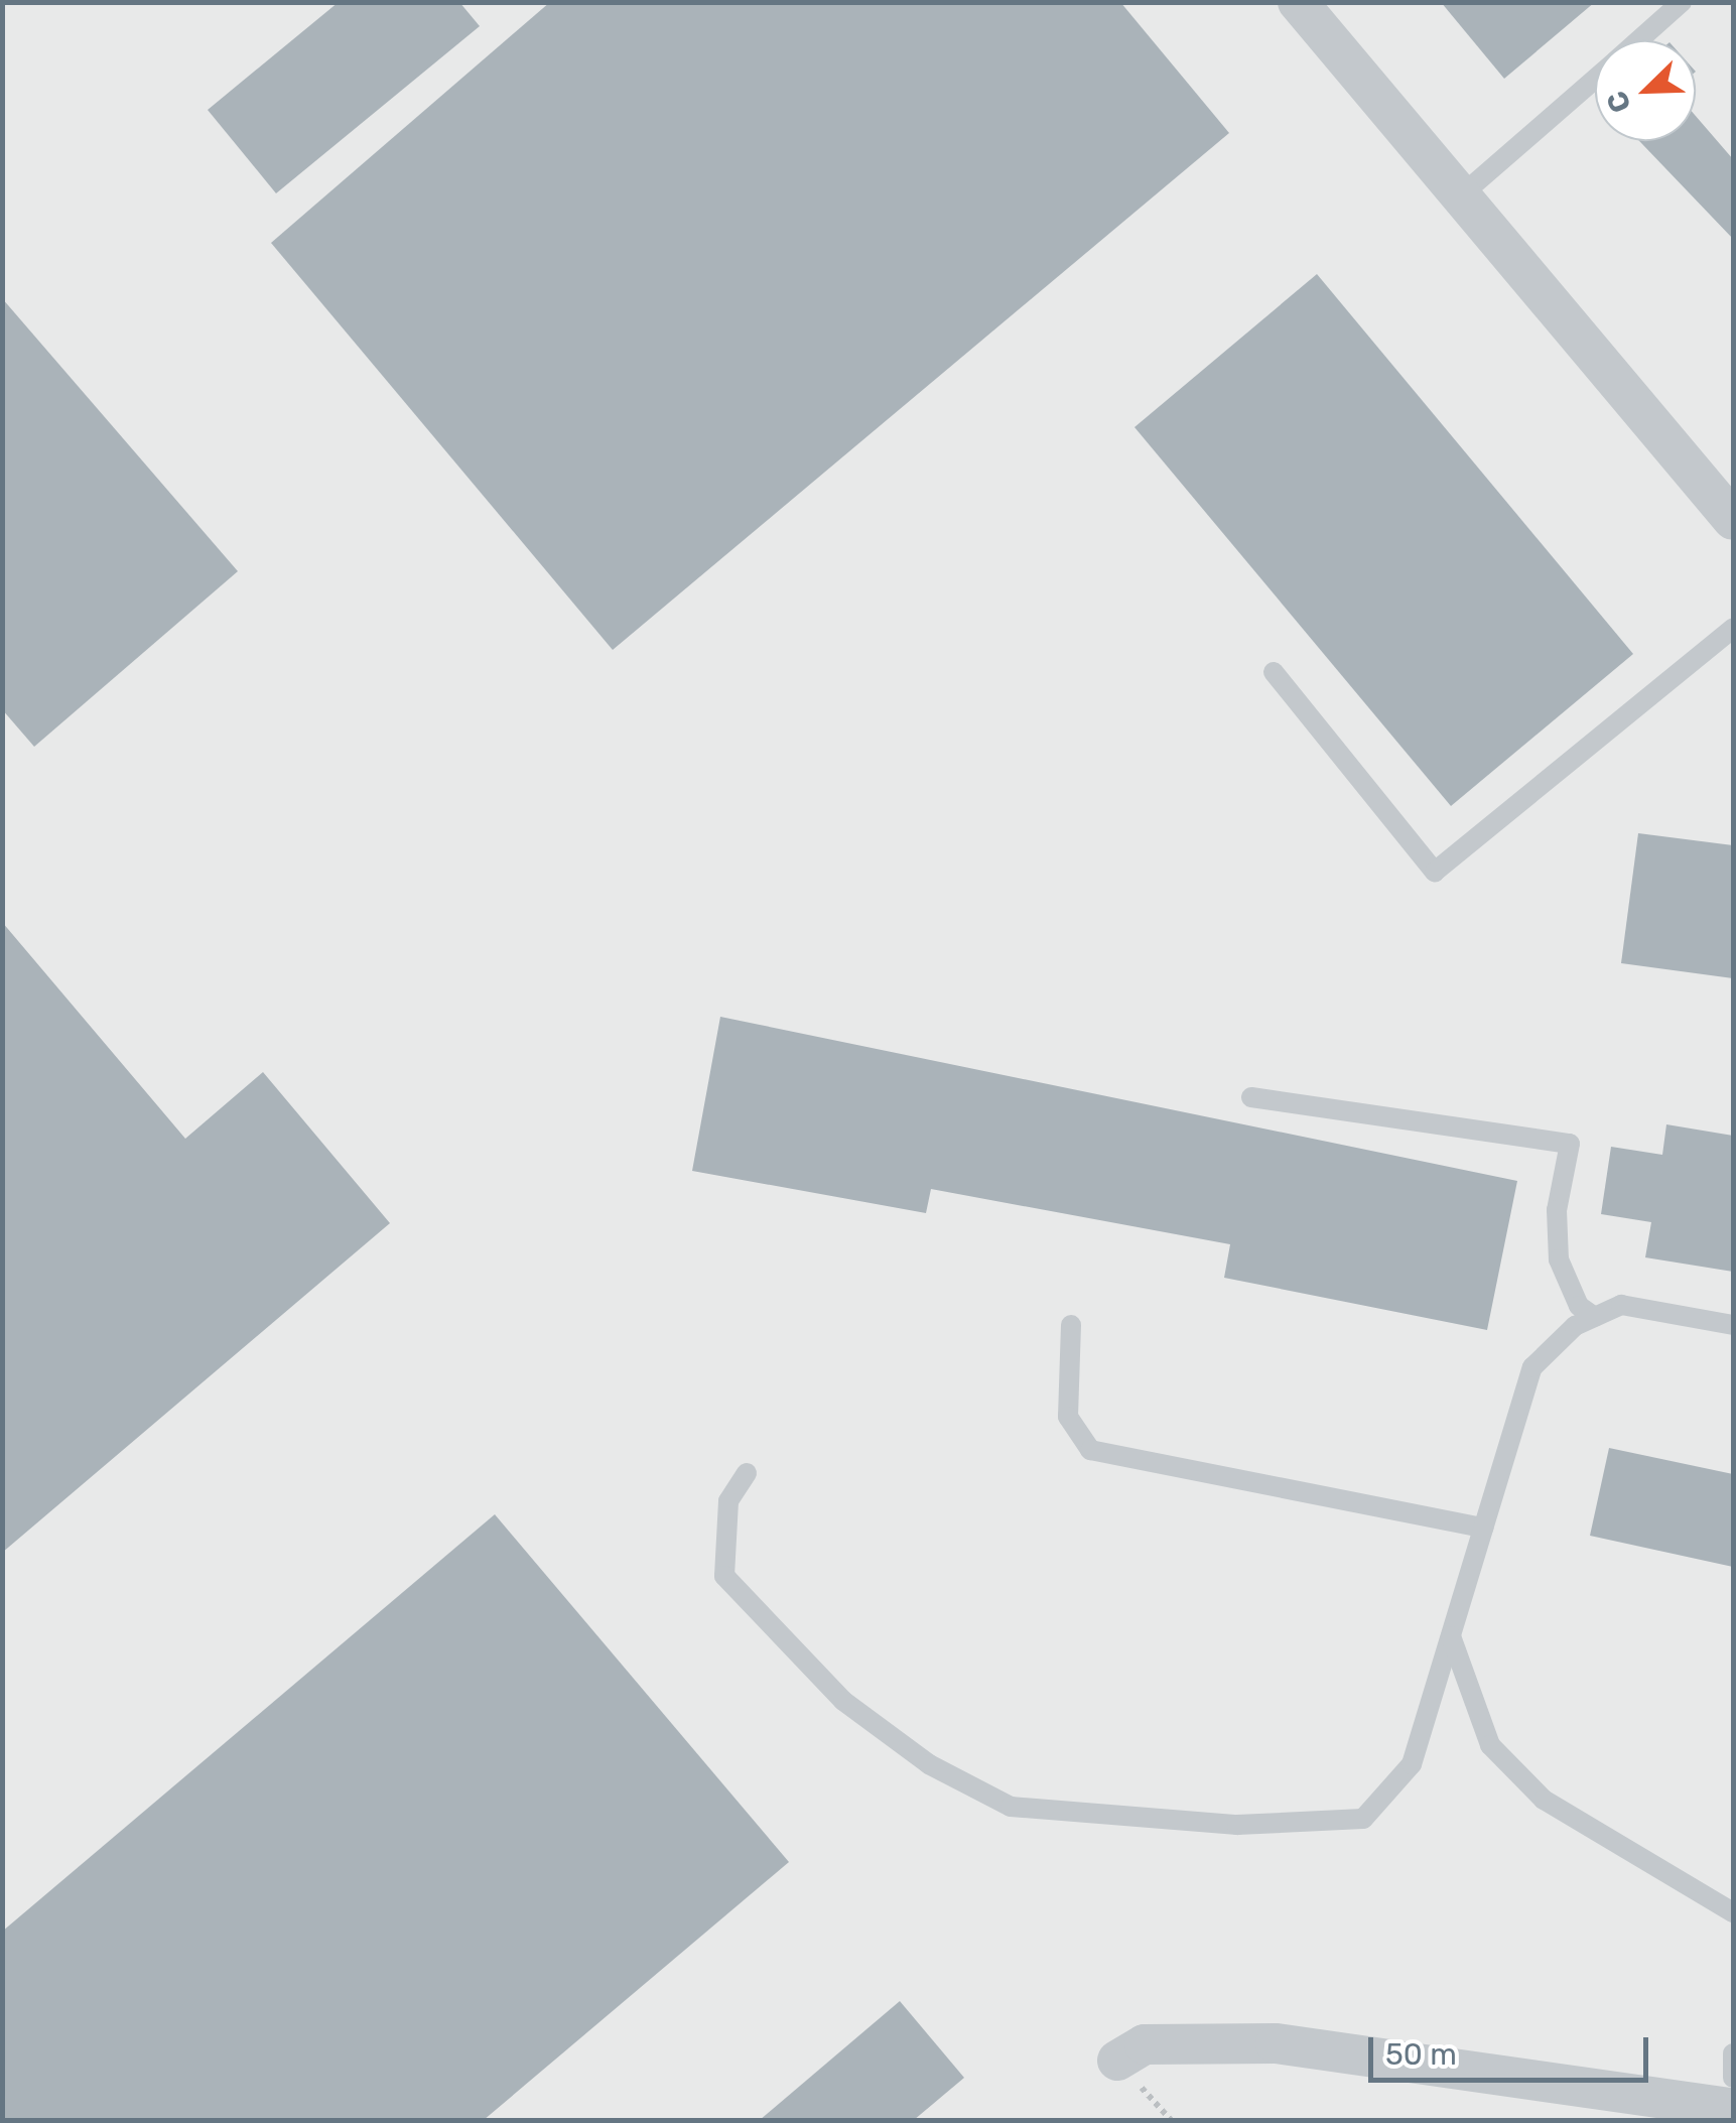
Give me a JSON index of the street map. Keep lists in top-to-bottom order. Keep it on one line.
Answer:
{"scale_bar":"50 m","north":"bottom left"}
